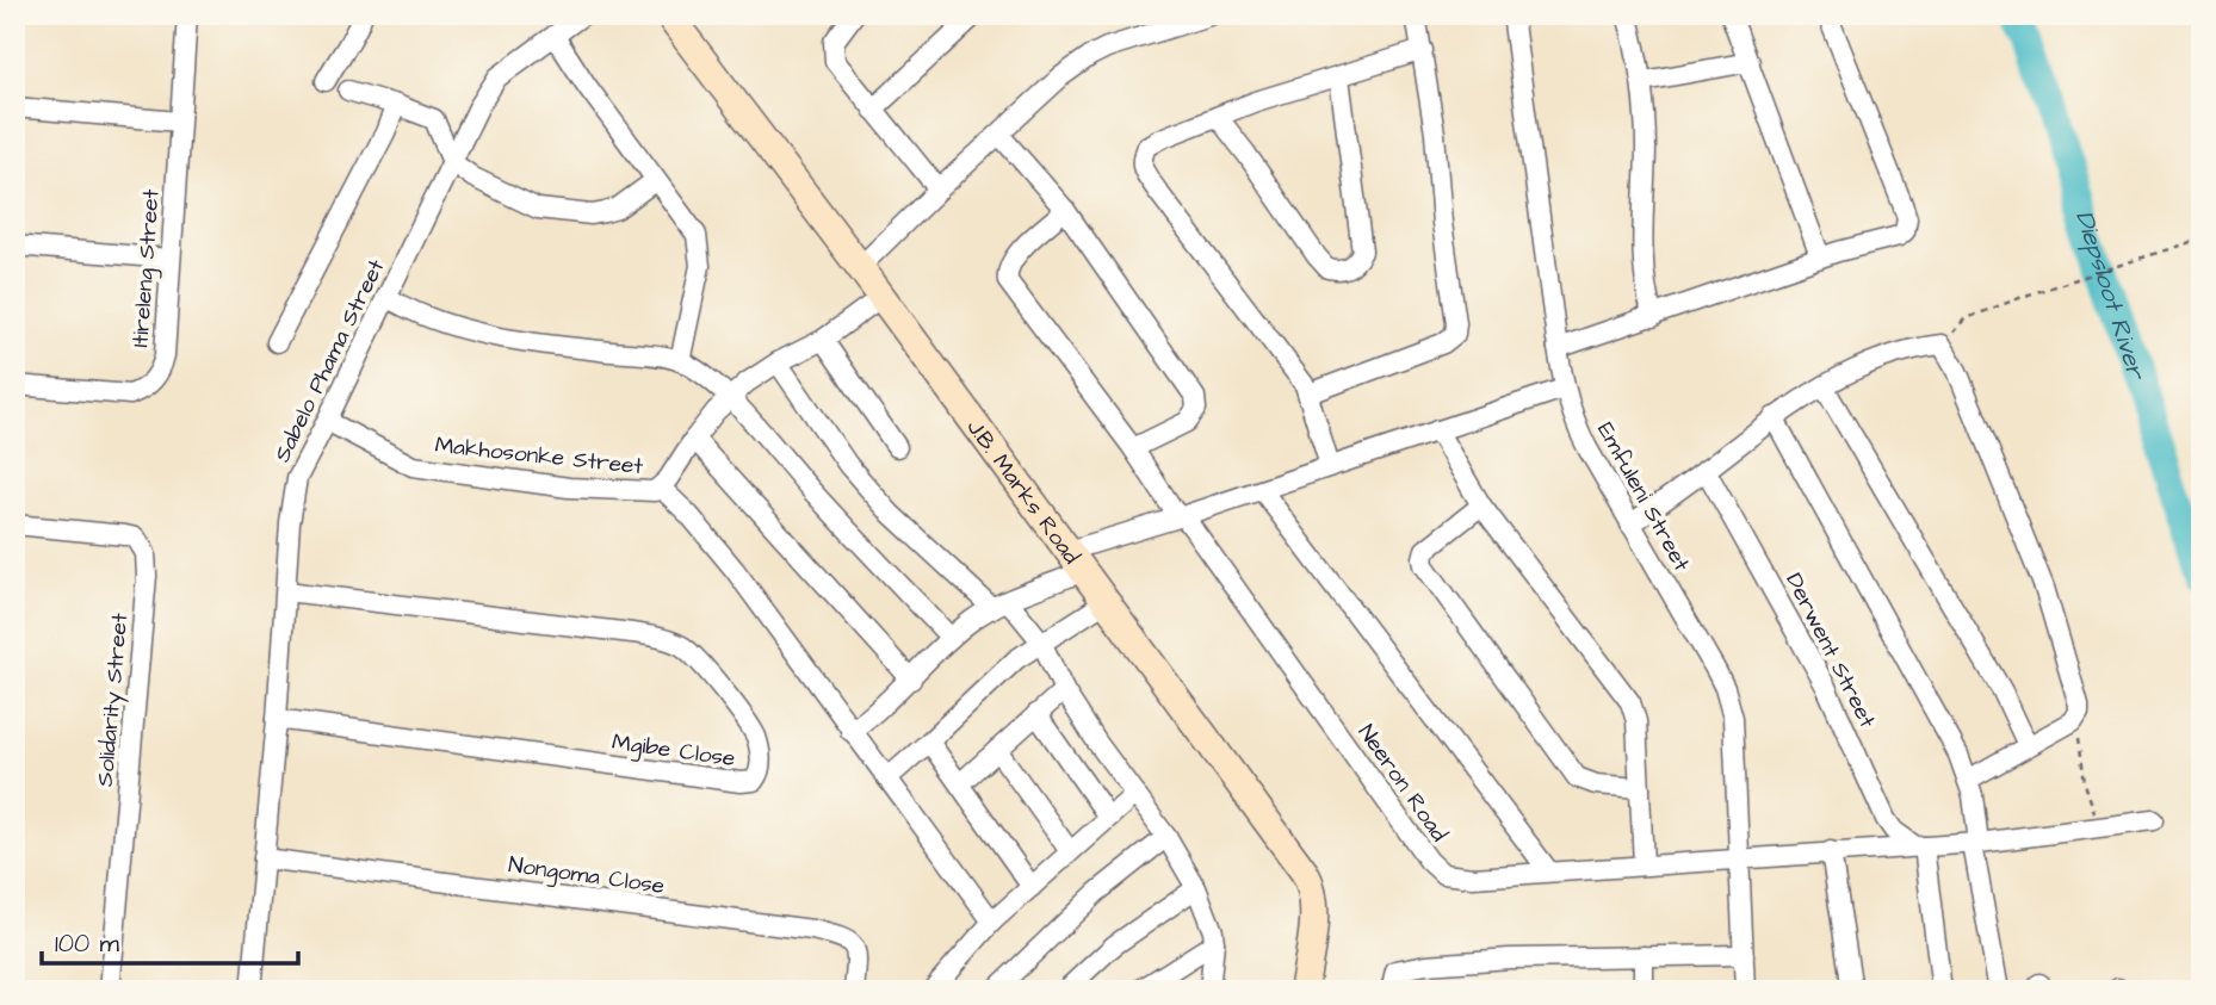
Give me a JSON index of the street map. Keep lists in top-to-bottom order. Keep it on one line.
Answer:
{"streets":{"street":["Itireleng Street","Sabelo Phama Street","Makhosonke Street","J.B. Marks Road","Emfuleni Street","Derwent Street","Solidarity Street","Mgibe Close","Neeron Road","Nongoma Close"]},"crossings":[["Sabelo Phama Street","Makhosonke Street"],["Sabelo Phama Street","Mgibe Close"],["Sabelo Phama Street","Nongoma Close"],["Makhosonke Street","J.B. Marks Road"],["Emfuleni Street","Neeron Road"],["Derwent Street","Neeron Road"]],"water":["Diepsloot River"],"scale_bar":"100 m"}
